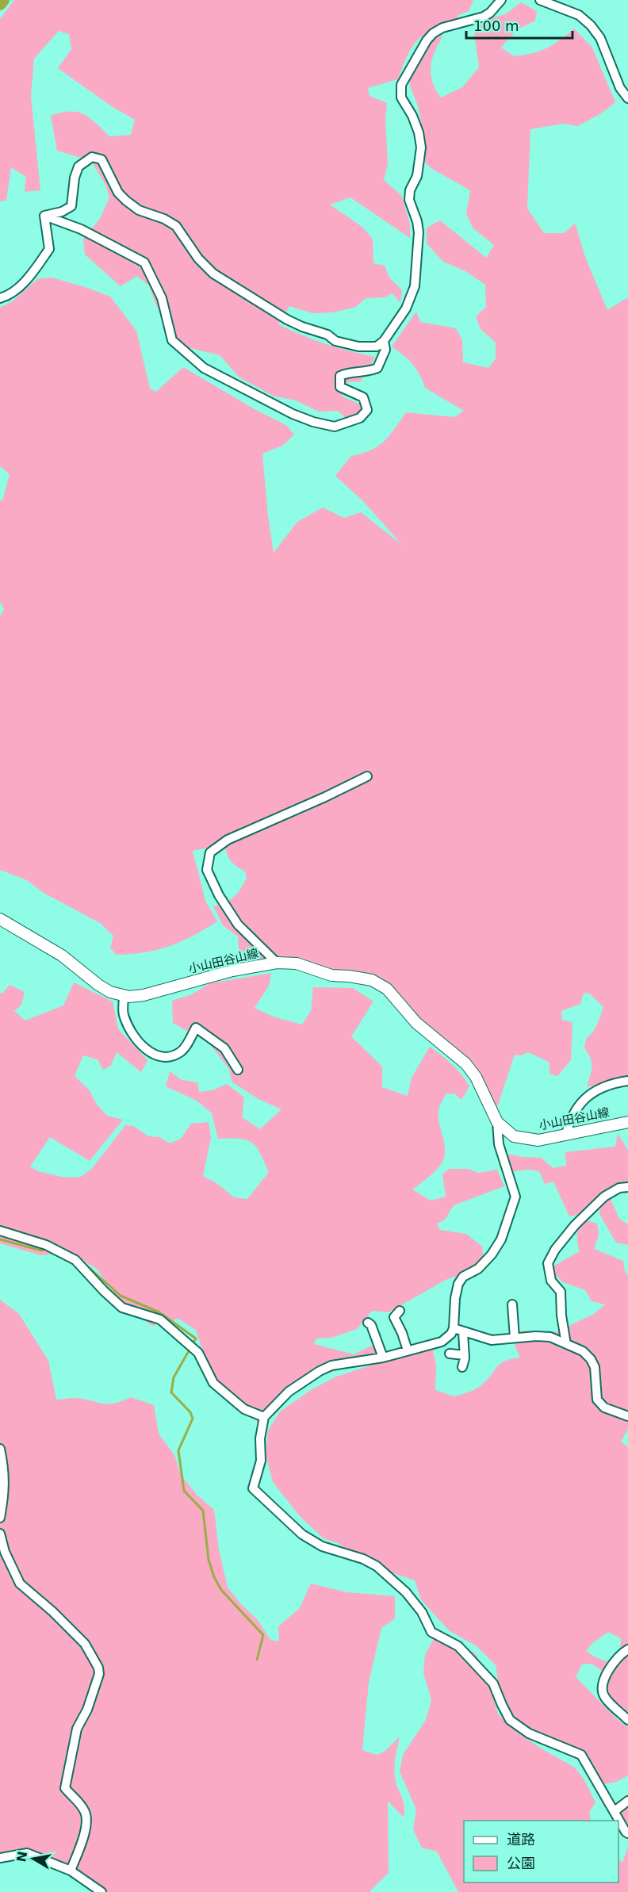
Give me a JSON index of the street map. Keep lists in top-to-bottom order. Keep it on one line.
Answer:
{"streets":{"main road":["小山田谷山線"]},"legend":["道路","公園"],"scale_bar":"100 m","north":"left"}
